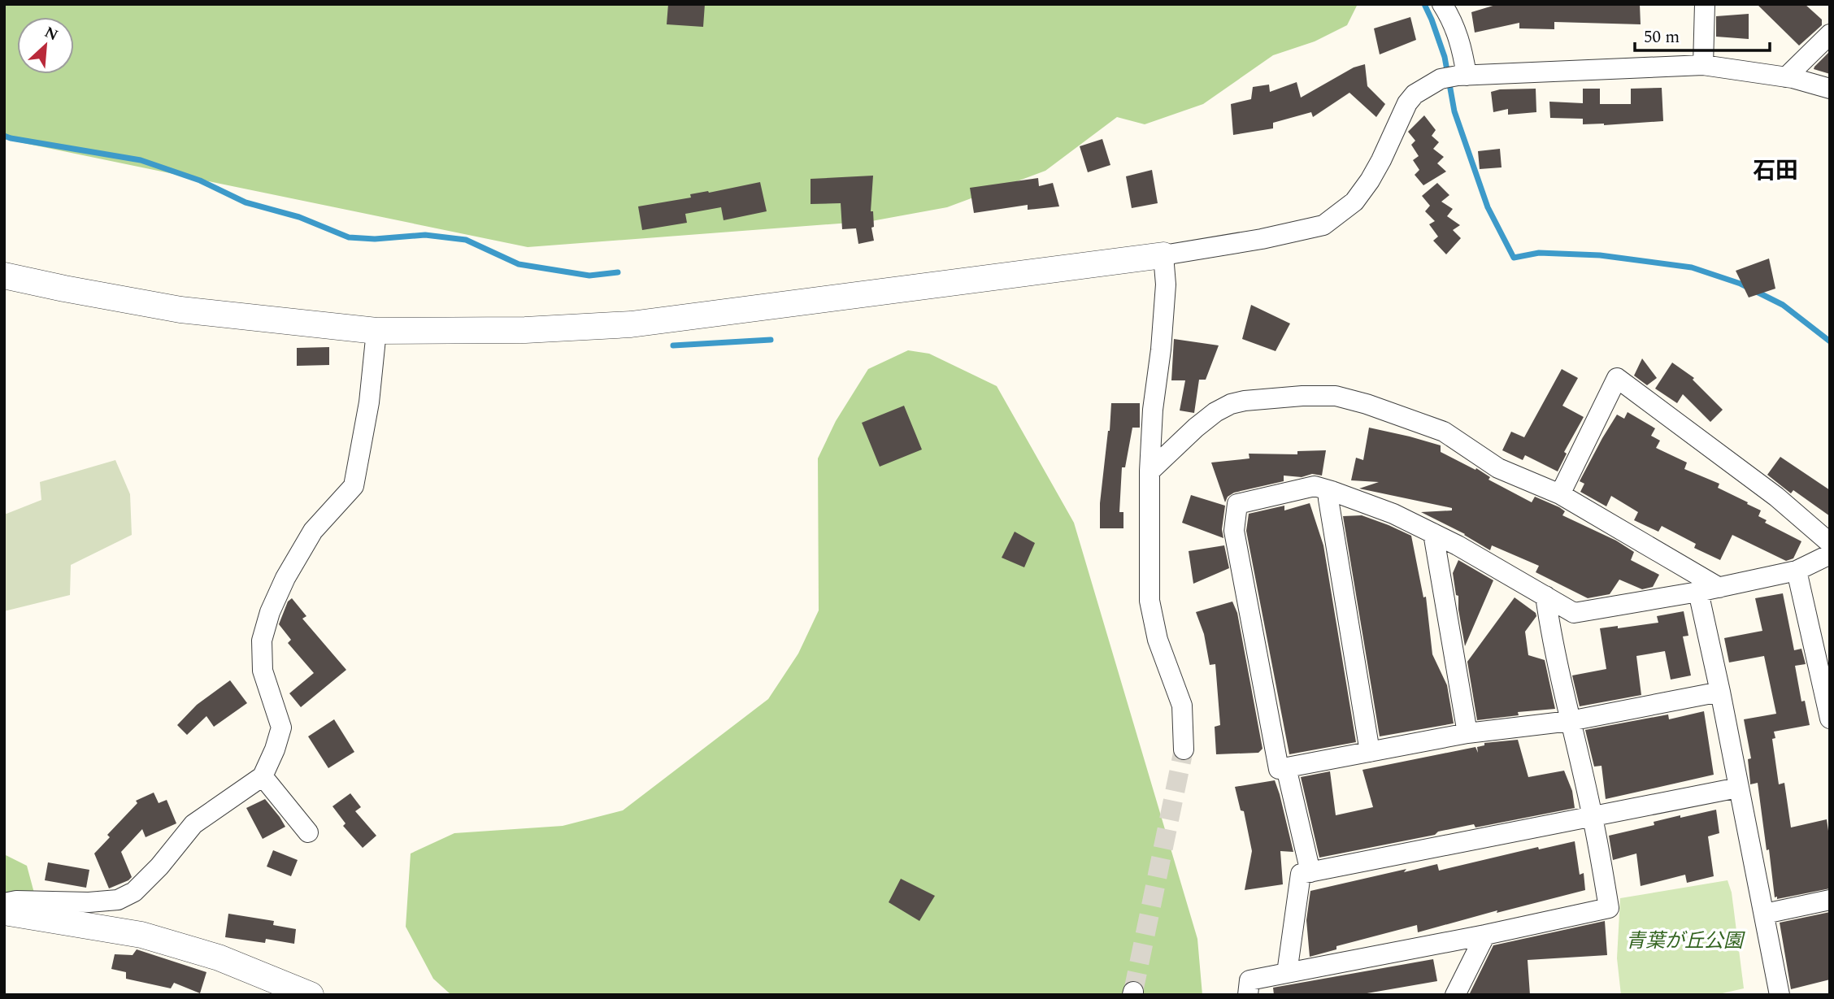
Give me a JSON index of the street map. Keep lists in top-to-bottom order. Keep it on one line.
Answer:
{"districts":["石田"],"parks":["青葉が丘公園"],"scale_bar":"50 m","north":"top right"}
